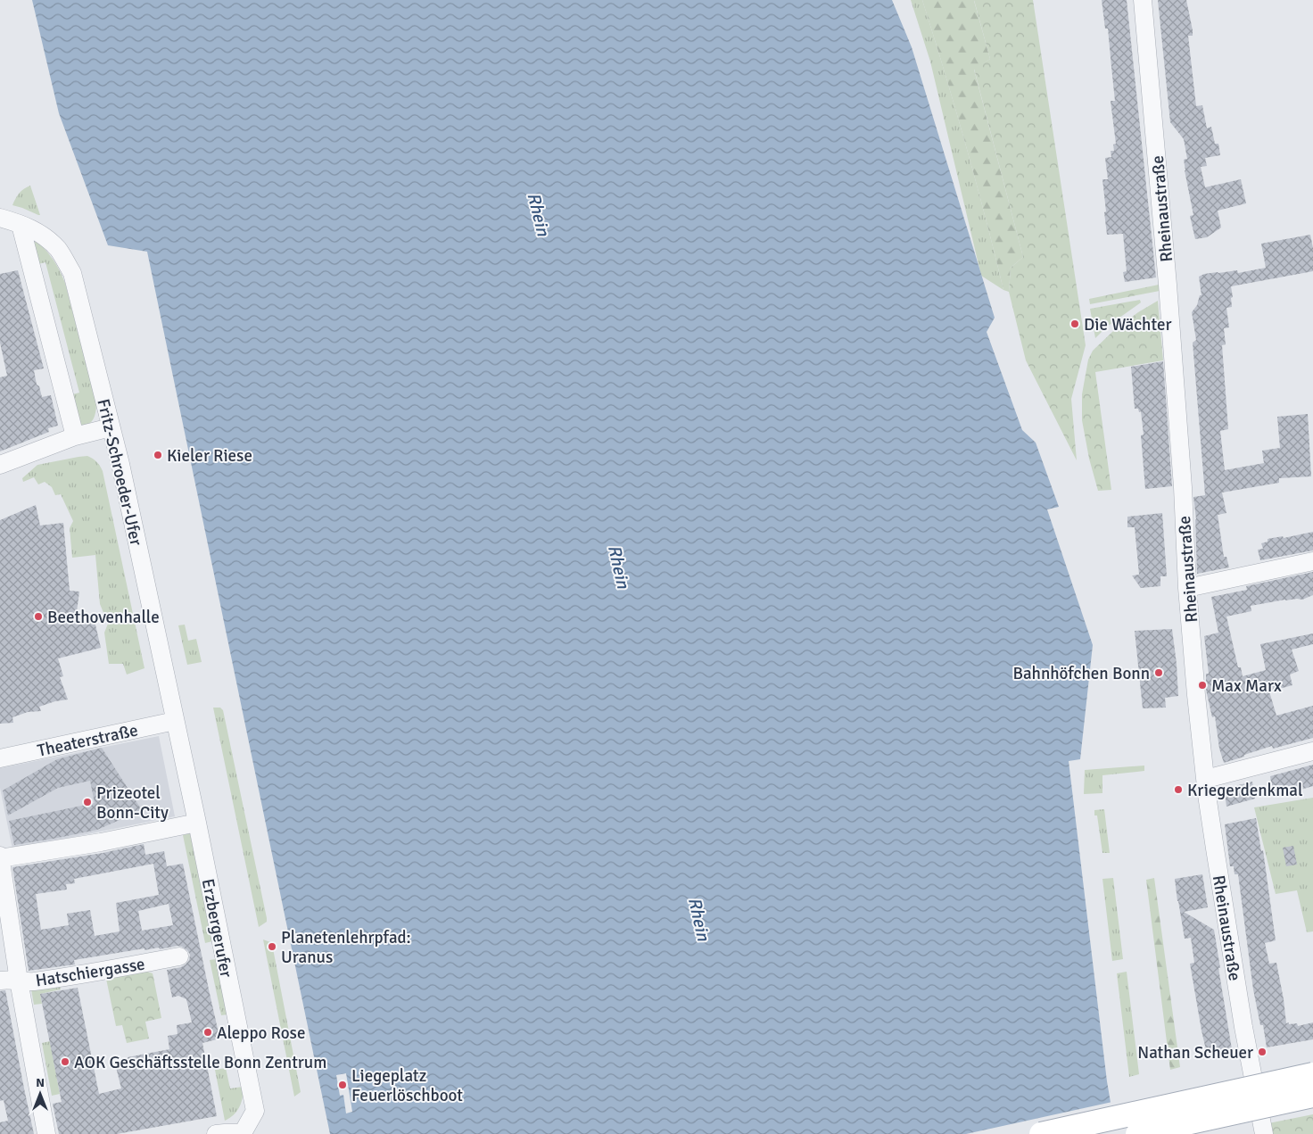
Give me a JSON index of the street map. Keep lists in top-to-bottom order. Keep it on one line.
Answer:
{"streets":{"street":["Rheinaustraße","Fritz-Schroeder-Ufer","Theaterstraße","Erzbergerufer","Hatschiergasse"]},"crossings":[["Fritz-Schroeder-Ufer","Theaterstraße"],["Fritz-Schroeder-Ufer","Erzbergerufer"],["Theaterstraße","Erzbergerufer"]],"water":["Rhein"],"places":["Die Wächter","Kieler Riese","Beethovenhalle","Bahnhöfchen Bonn","Max Marx","Kriegerdenkmal","Prizeotel Bonn-City","Planetenlehrpfad: Uranus","Aleppo Rose","Nathan Scheuer","AOK Geschäftsstelle Bonn Zentrum","Liegeplatz Feuerlöschboot"],"north":"top"}
